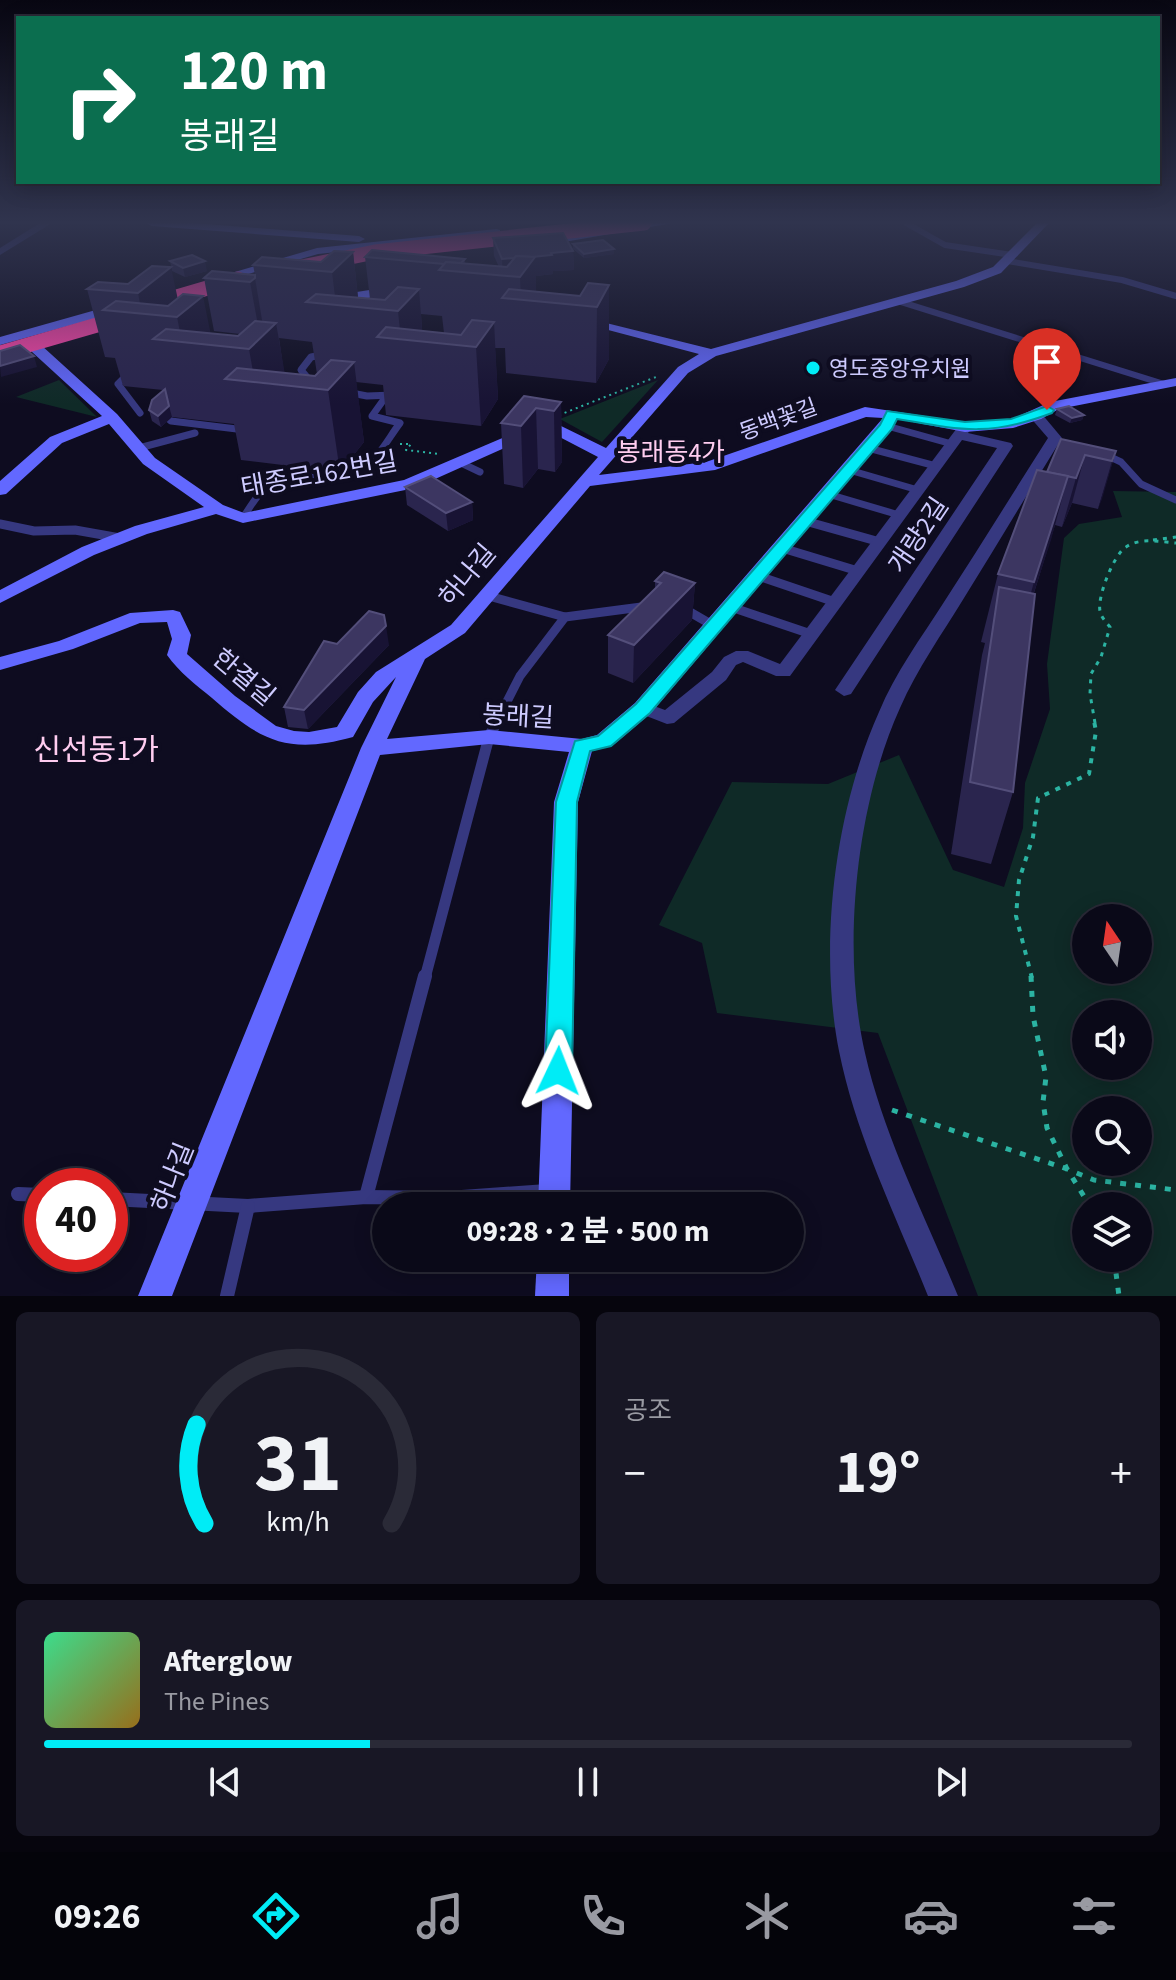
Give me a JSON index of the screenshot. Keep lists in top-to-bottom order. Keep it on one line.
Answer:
{"streets":{"main road":["동백꽃길","태종로162번길","하나길","한결길","봉래길"],"street":["개량2길"]},"crossings":[["동백꽃길","하나길"],["동백꽃길","봉래길"],["태종로162번길","하나길"],["하나길","한결길"],["하나길","봉래길"]],"districts":["봉래동4가","신선동1가"],"places":["영도중앙유치원"],"north":"top","page":{"turn":["120 m","봉래길"],"limit":"40","trip":"09:28 · 2 분 · 500 m","tile":"공조","heat":["−","19°","+"],"song":["Afterglow","The Pines"],"tabs":"09:26","gauge":["31","km/h"]}}
